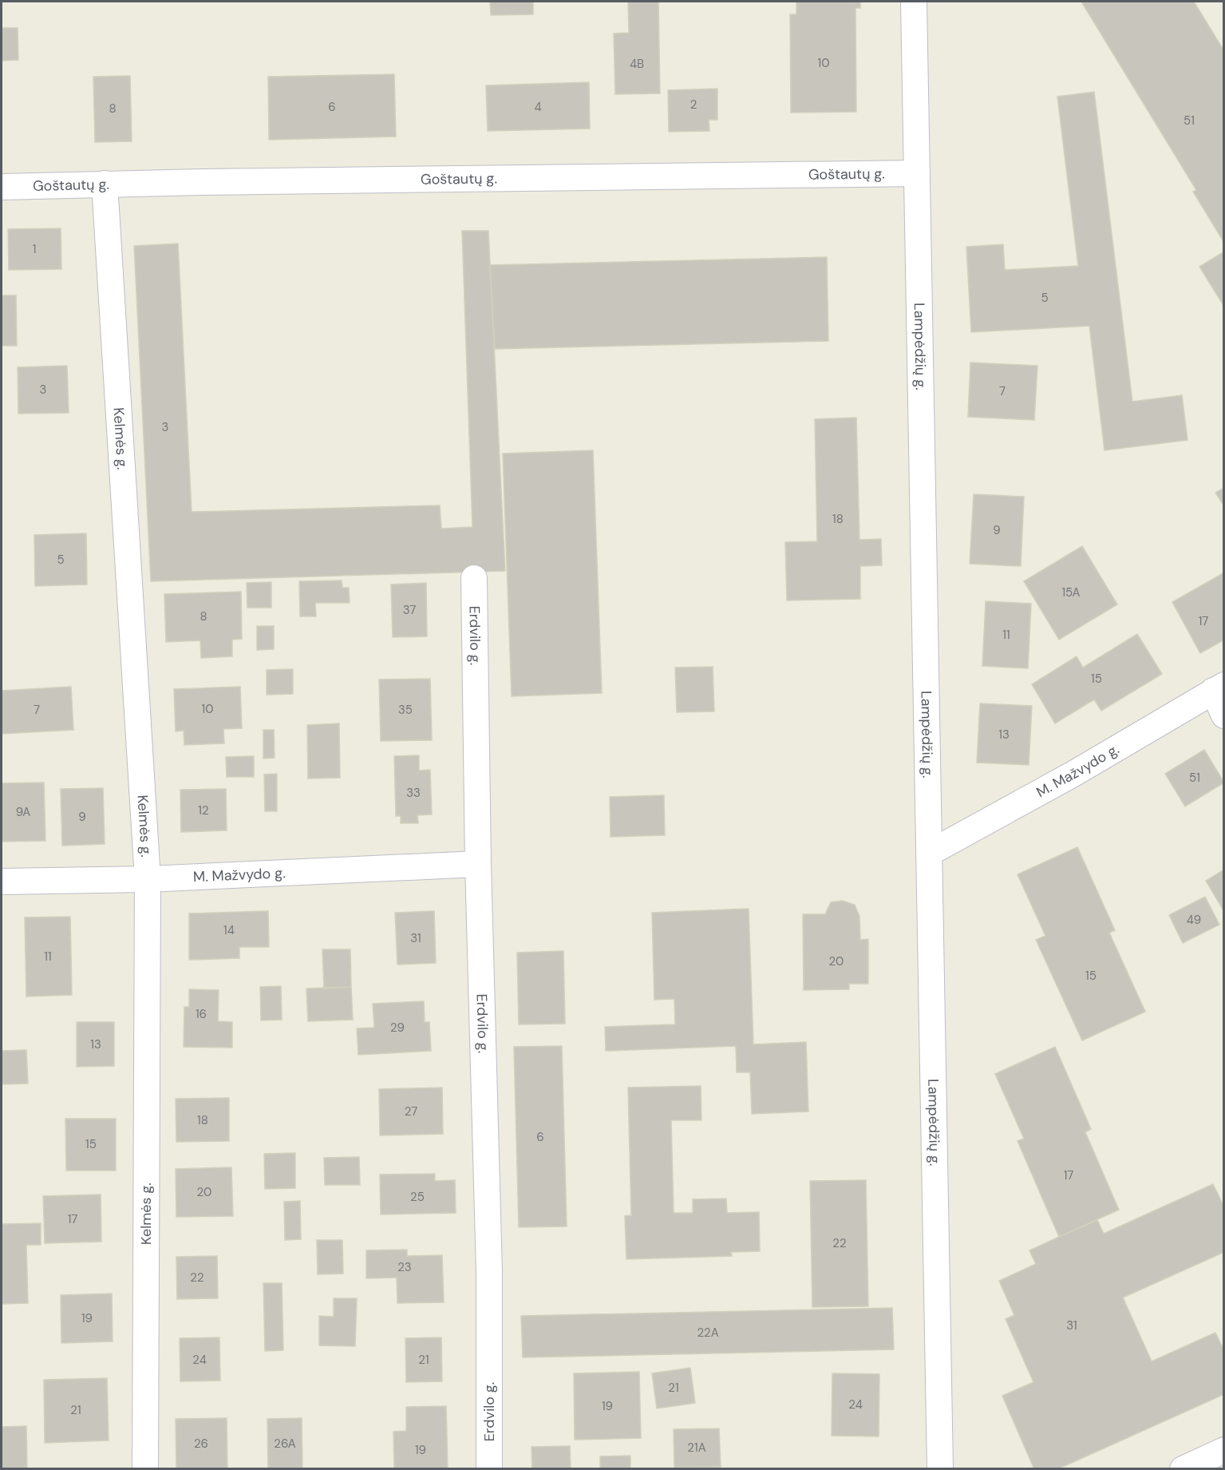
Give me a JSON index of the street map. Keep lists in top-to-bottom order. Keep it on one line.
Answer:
{"streets":{"street":["Goštautų g.","Lampėdžių g.","Kelmės g.","Erdvilo g.","M. Mažvydo g."]},"crossings":[["Goštautų g.","Lampėdžių g."],["Goštautų g.","Kelmės g."],["Lampėdžių g.","M. Mažvydo g."],["Kelmės g.","M. Mažvydo g."],["Erdvilo g.","M. Mažvydo g."]],"house_numbers":["10","4B","2","6","4","8","51","1","5","3","7","3","18","9","5","15A","37","8","17","11","15","10","7","35","13","51","33","12","9A","9","49","14","31","11","20","15","16","29","13","27","18","6","15","17","20","25","17","22","23","22","19","31","22A","24","21","21","24","19","21","26","26A","21A","19"]}
